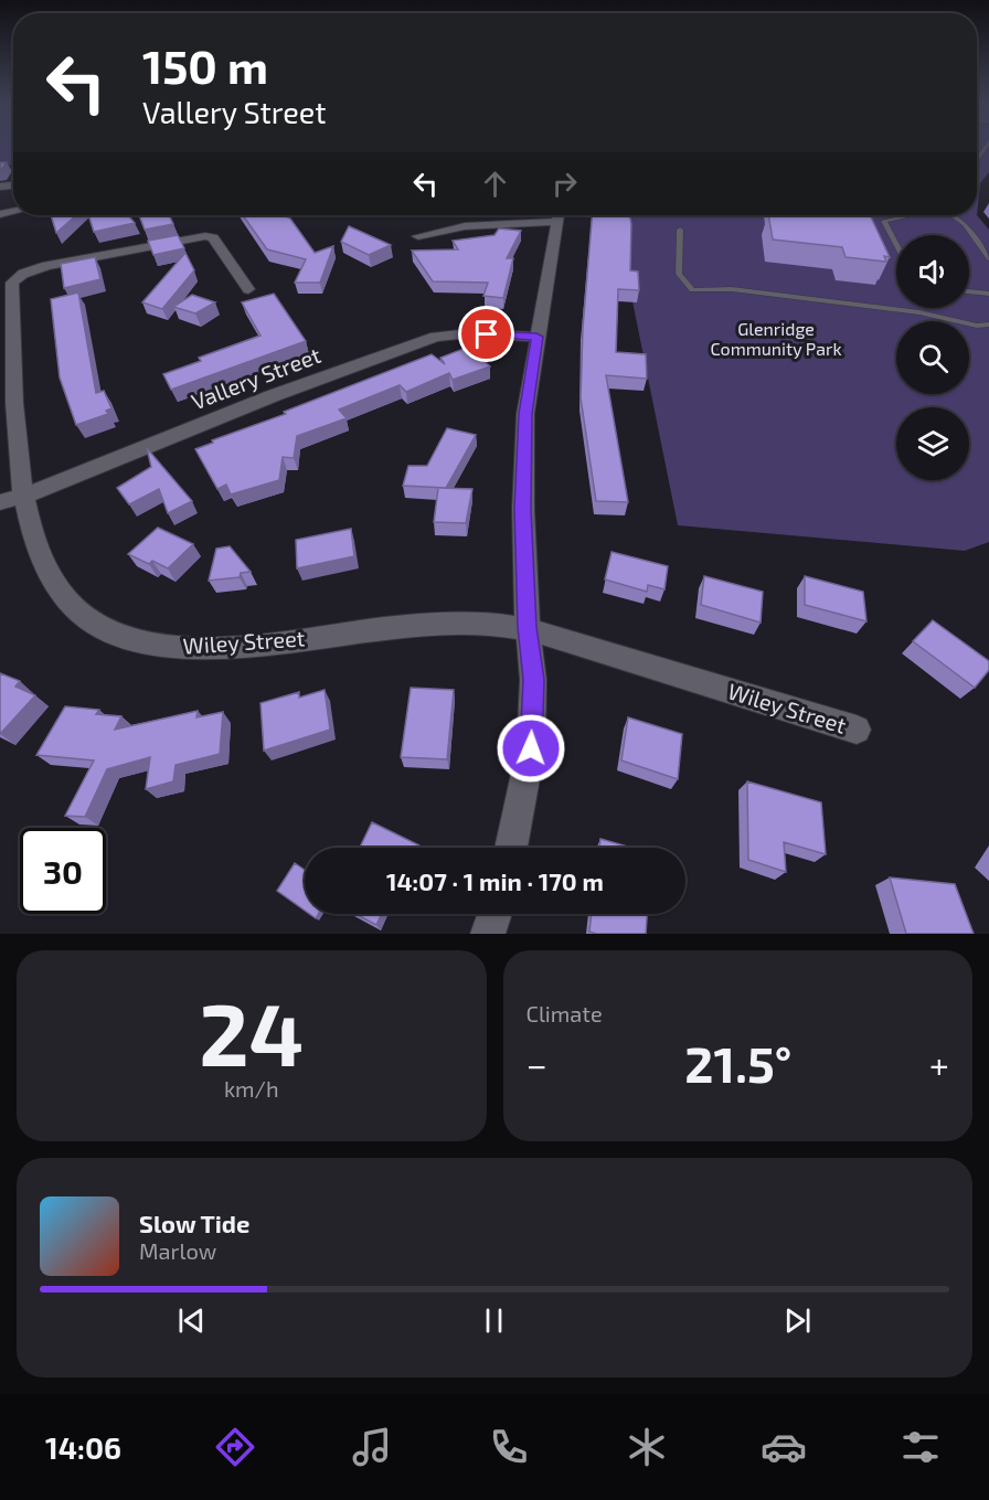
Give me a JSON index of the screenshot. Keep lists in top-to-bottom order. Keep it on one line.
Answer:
{"streets":{"street":["Vallery Street","Wiley Street"]},"crossings":[["Vallery Street","Wiley Street"]],"parks":["Glenridge Community Park"],"page":{"turn":["150 m","Vallery Street"],"limit":"30","trip":"14:07 · 1 min · 170 m","tile":[["24","km/h"],"Climate"],"heat":["−","21.5°","+"],"song":["Slow Tide","Marlow"],"tabs":"14:06"}}
